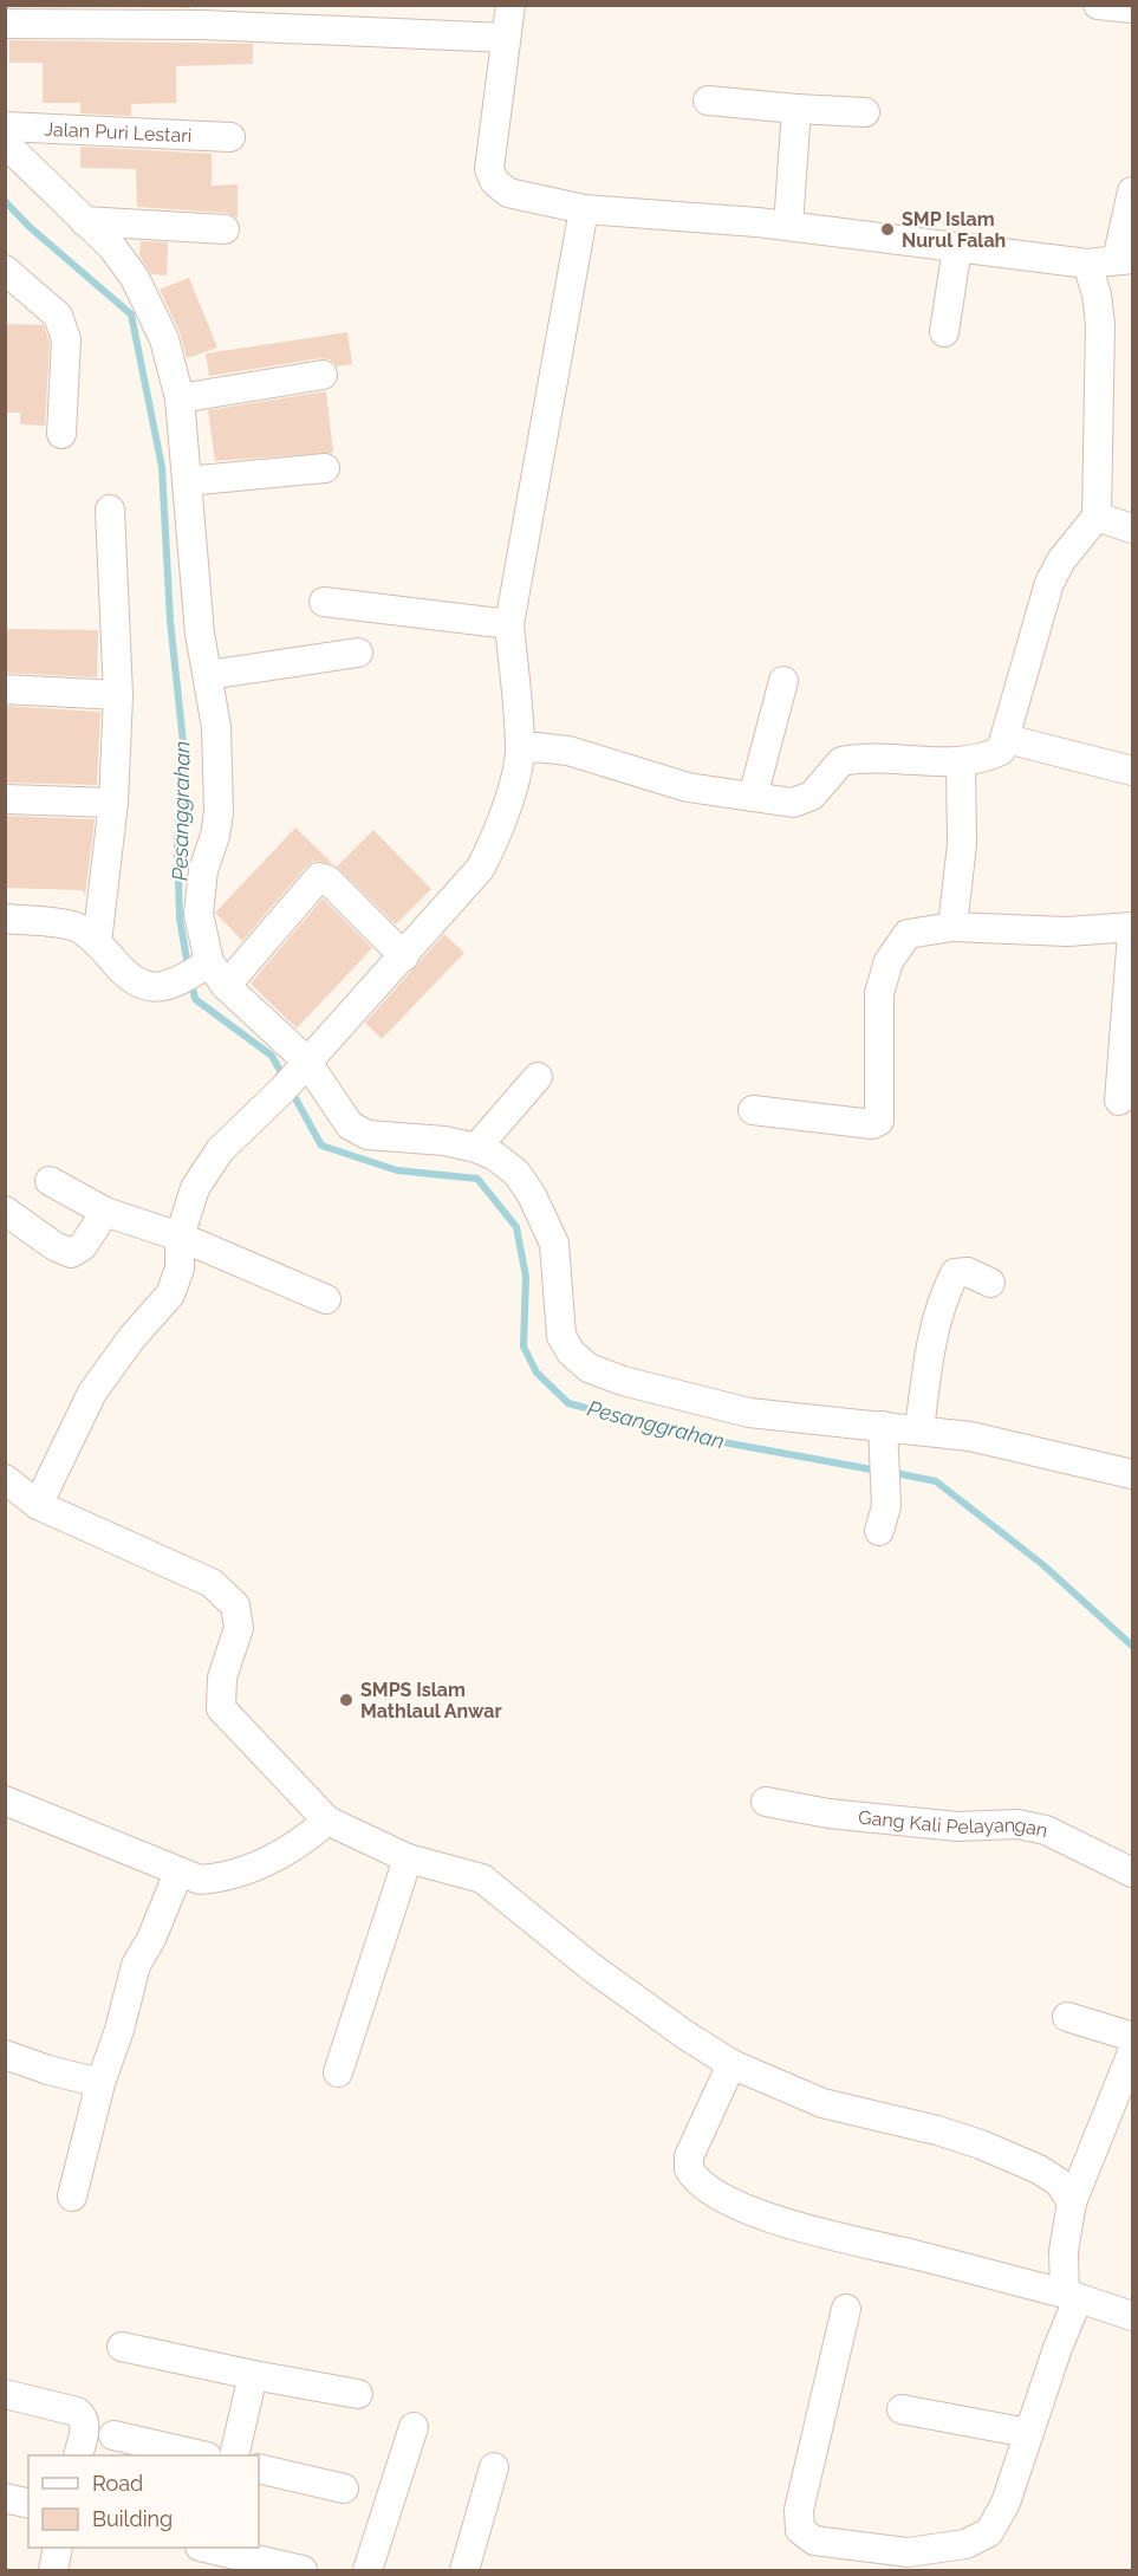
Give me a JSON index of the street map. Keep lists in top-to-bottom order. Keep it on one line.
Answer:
{"streets":{"street":["Jalan Puri Lestari","Gang Kali Pelayangan"]},"water":["Pesanggrahan"],"places":["SMP Islam Nurul Falah","SMPS Islam Mathlaul Anwar"],"legend":["Road","Building"]}
